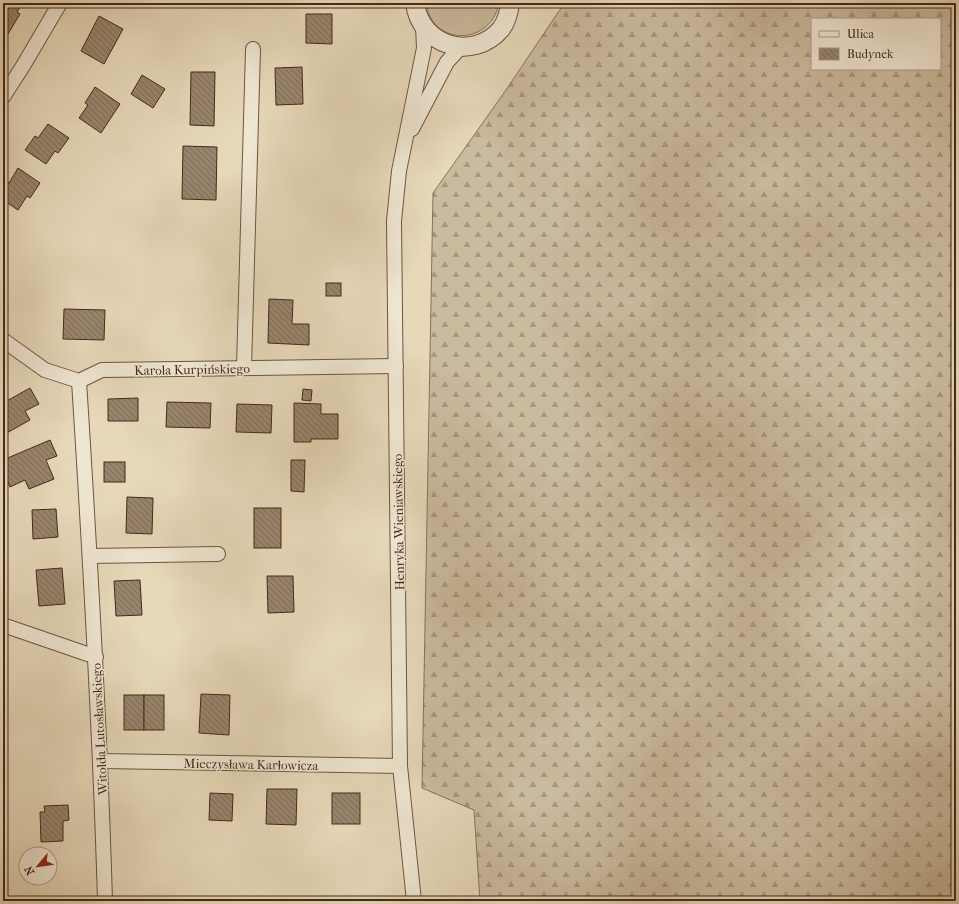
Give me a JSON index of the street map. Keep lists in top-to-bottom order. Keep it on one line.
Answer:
{"streets":{"street":["Karola Kurpińskiego","Henryka Wieniawskiego","Witolda Lutosławskiego","Mieczysława Karłowicza"]},"crossings":[["Karola Kurpińskiego","Henryka Wieniawskiego"],["Karola Kurpińskiego","Witolda Lutosławskiego"],["Henryka Wieniawskiego","Mieczysława Karłowicza"],["Witolda Lutosławskiego","Mieczysława Karłowicza"]],"legend":["Ulica","Budynek"],"north":"bottom left"}
